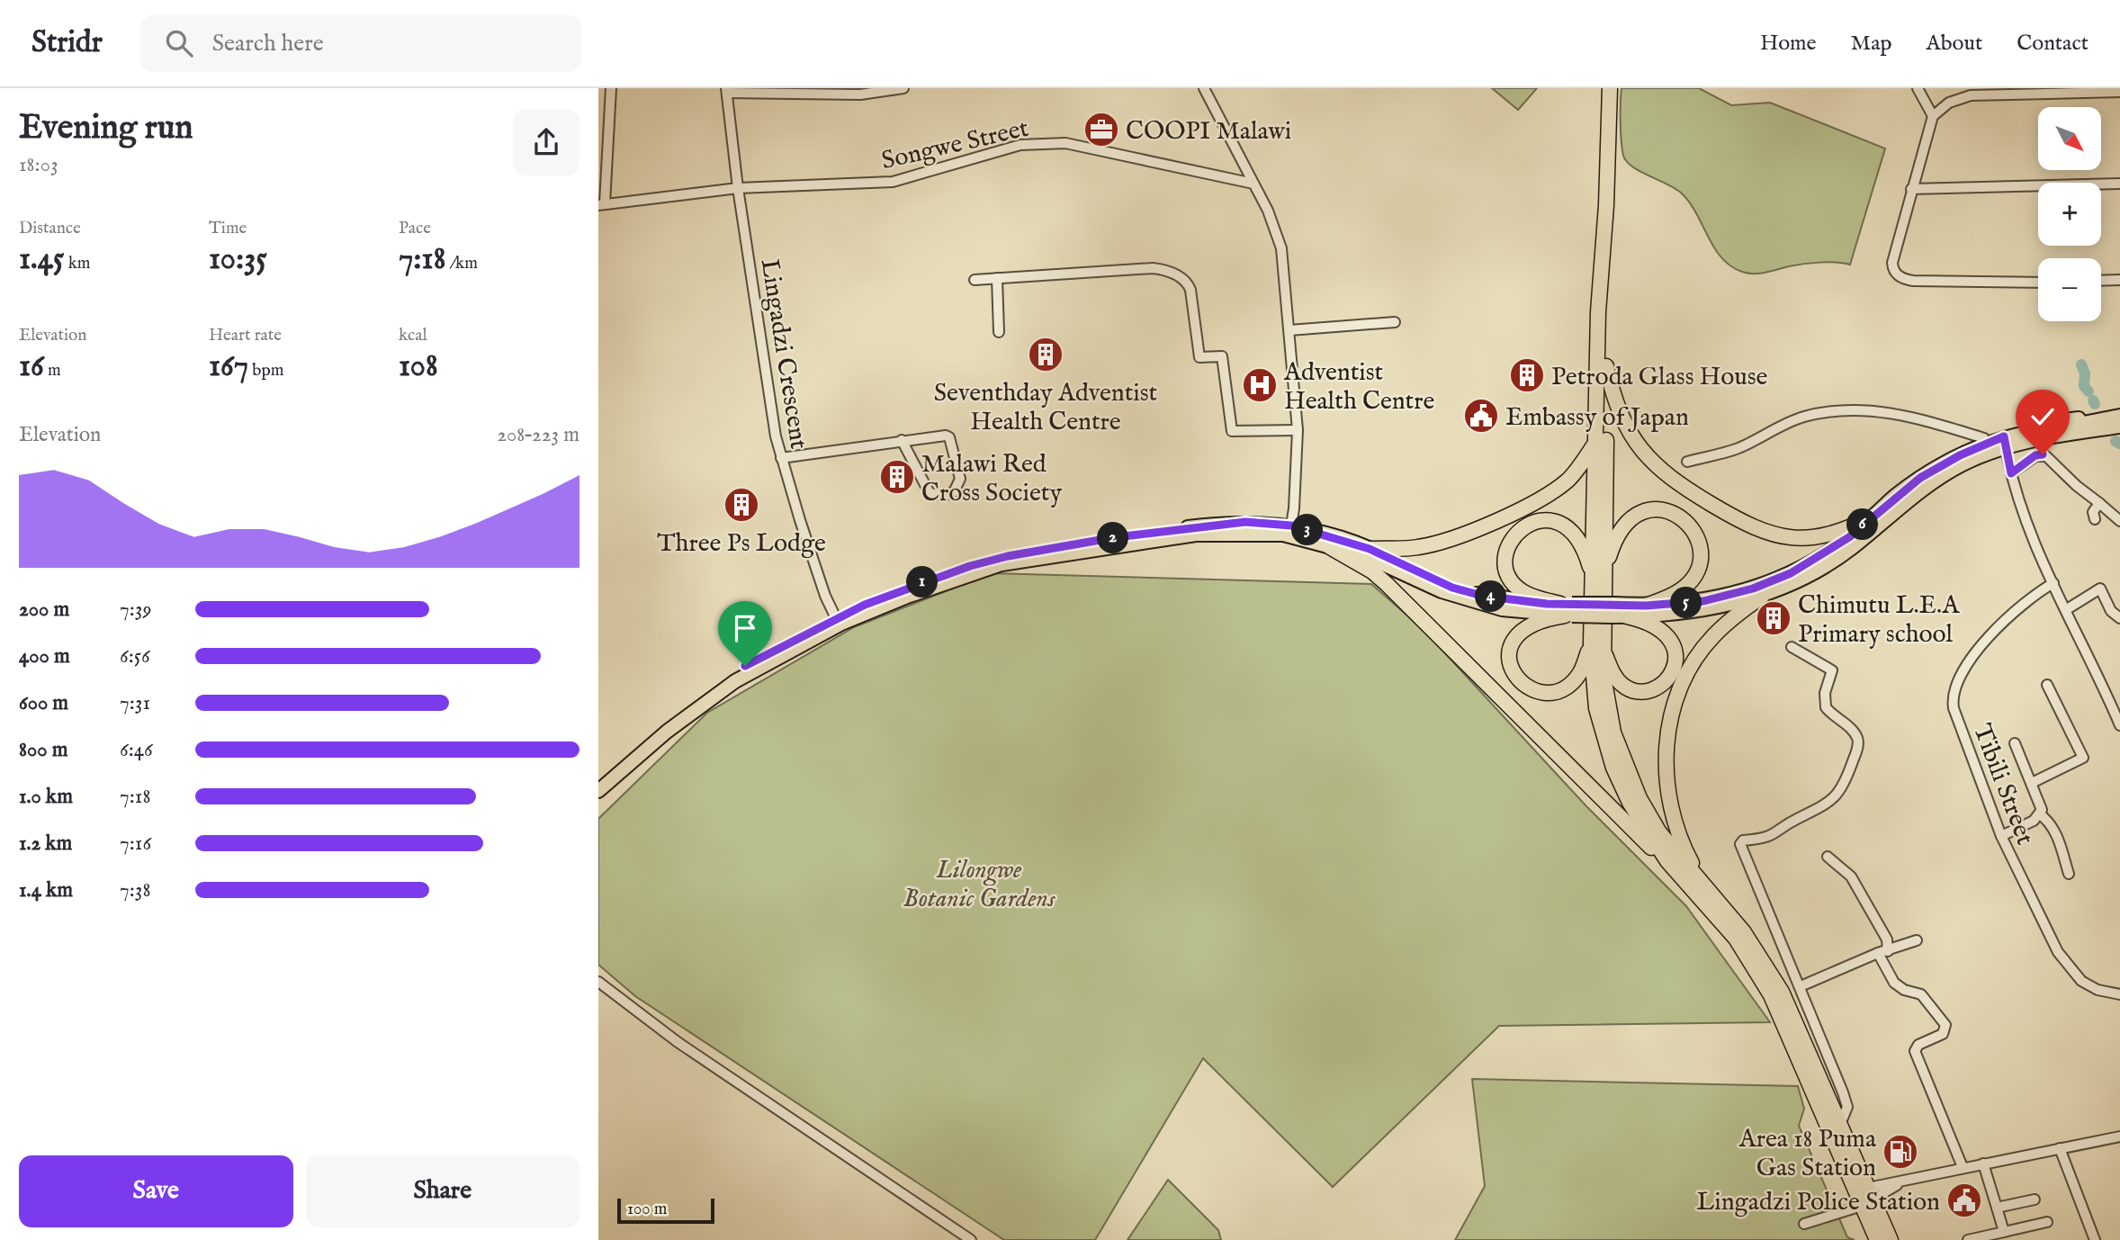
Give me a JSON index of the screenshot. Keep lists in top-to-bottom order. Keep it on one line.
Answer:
{"streets":{"street":["Songwe Street","Lingadzi Crescent","Tibili Street"]},"crossings":[["Songwe Street","Lingadzi Crescent"]],"parks":["Lilongwe Botanic Gardens"],"places":{"office":["COOPI Malawi"],"building":["Seventhday Adventist Health Centre","Petroda Glass House","Malawi Red Cross Society","Three Ps Lodge","Chimutu L.E.A Primary school"],"hospital":["Adventist Health Centre"],"public building":["Embassy of Japan","Lingadzi Police Station"],"fuel station":["Area 18 Puma Gas Station"]},"scale_bar":"100 m","north":"bottom right","page":{"header":"Stridr","search":"Search here","nav":["Home","Map","About","Contact"],"heading":["Evening run","18:03"],"map_buttons":["+","−"],"stats":[["Distance","1.45 km"],["Time","10:35"],["Pace","7:18 /km"],["Elevation","16 m"],["Heart rate","167 bpm"],["kcal","108"]],"chart":["Elevation","208–223 m"],"pins":["6","3","2","1","4","5"],"list":[{"name":"200 m","note":"7:39"},{"name":"400 m","note":"6:56"},{"name":"600 m","note":"7:31"},{"name":"800 m","note":"6:46"},{"name":"1.0 km","note":"7:18"},{"name":"1.2 km","note":"7:16"},{"name":"1.4 km","note":"7:38"}],"buttons":["Save","Share"],"scale":"100 m"}}
